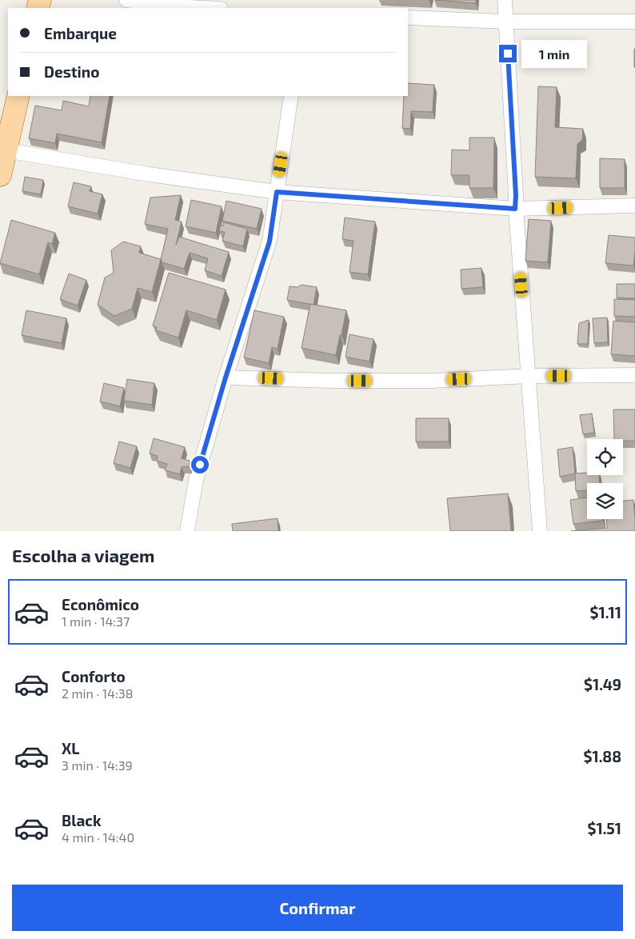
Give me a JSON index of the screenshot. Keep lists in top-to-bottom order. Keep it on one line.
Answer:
{"page":{"banner":["Embarque","Destino"],"bubble":"1 min","heading":"Escolha a viagem","list":[{"name":"Econômico","note":"1 min · 14:37","value":"$1.11"},{"name":"Conforto","note":"2 min · 14:38","value":"$1.49"},{"name":"XL","note":"3 min · 14:39","value":"$1.88"},{"name":"Black","note":"4 min · 14:40","value":"$1.51"}],"buttons":"Confirmar"}}
